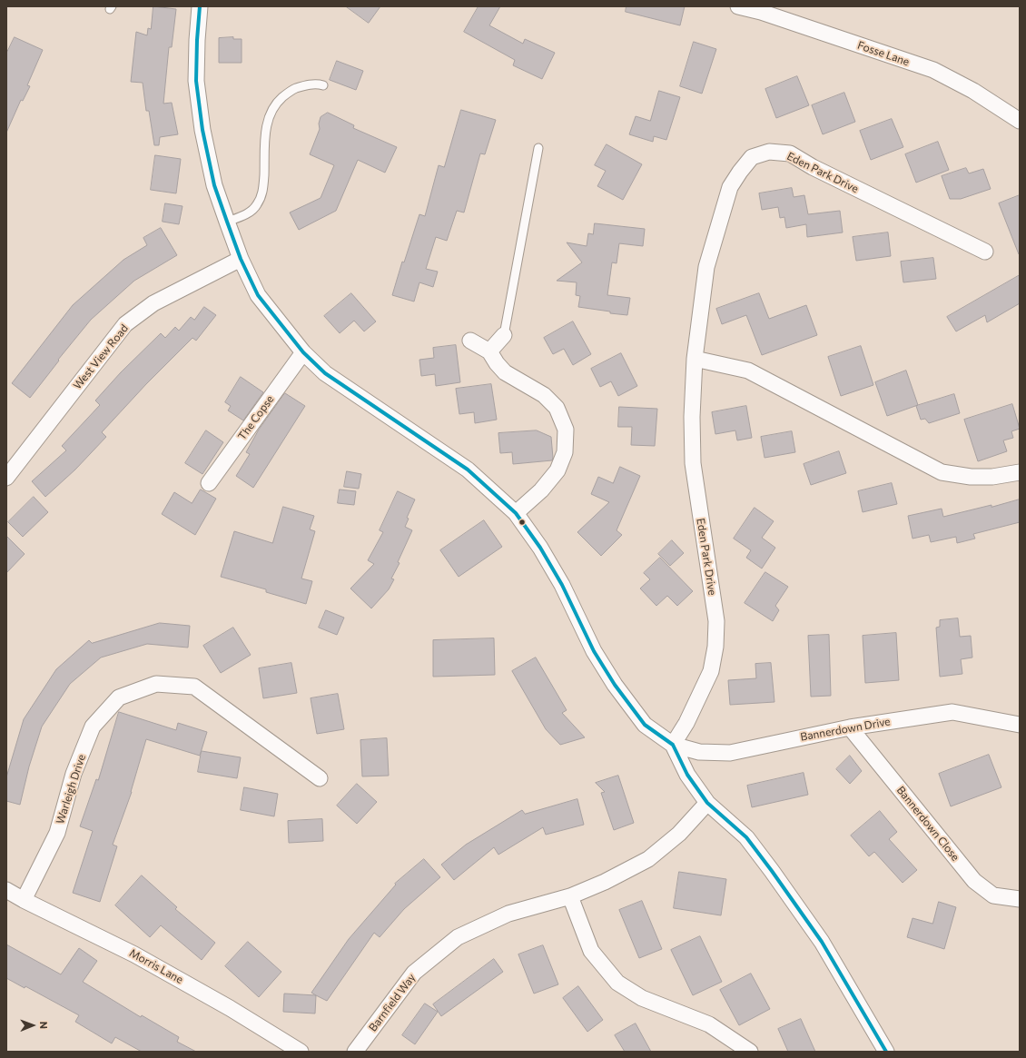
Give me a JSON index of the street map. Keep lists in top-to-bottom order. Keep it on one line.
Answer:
{"streets":{"street":["Fosse Lane","Eden Park Drive","West View Road","The Copse","Bannerdown Drive","Warleigh Drive","Bannerdown Close","Morris Lane","Barnfield Way"]},"crossings":[["Eden Park Drive","Bannerdown Drive"],["Bannerdown Drive","Bannerdown Close"],["Warleigh Drive","Morris Lane"]],"north":"right"}
